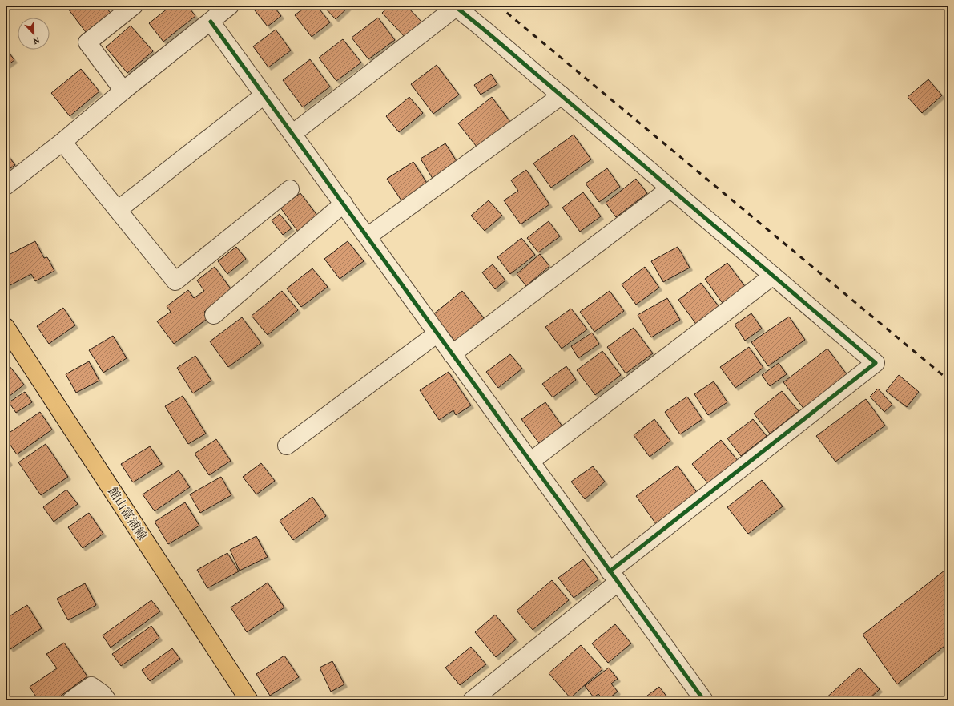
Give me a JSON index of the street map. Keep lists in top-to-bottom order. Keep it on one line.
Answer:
{"streets":{"main road":["館山富浦線"]},"north":"bottom"}
